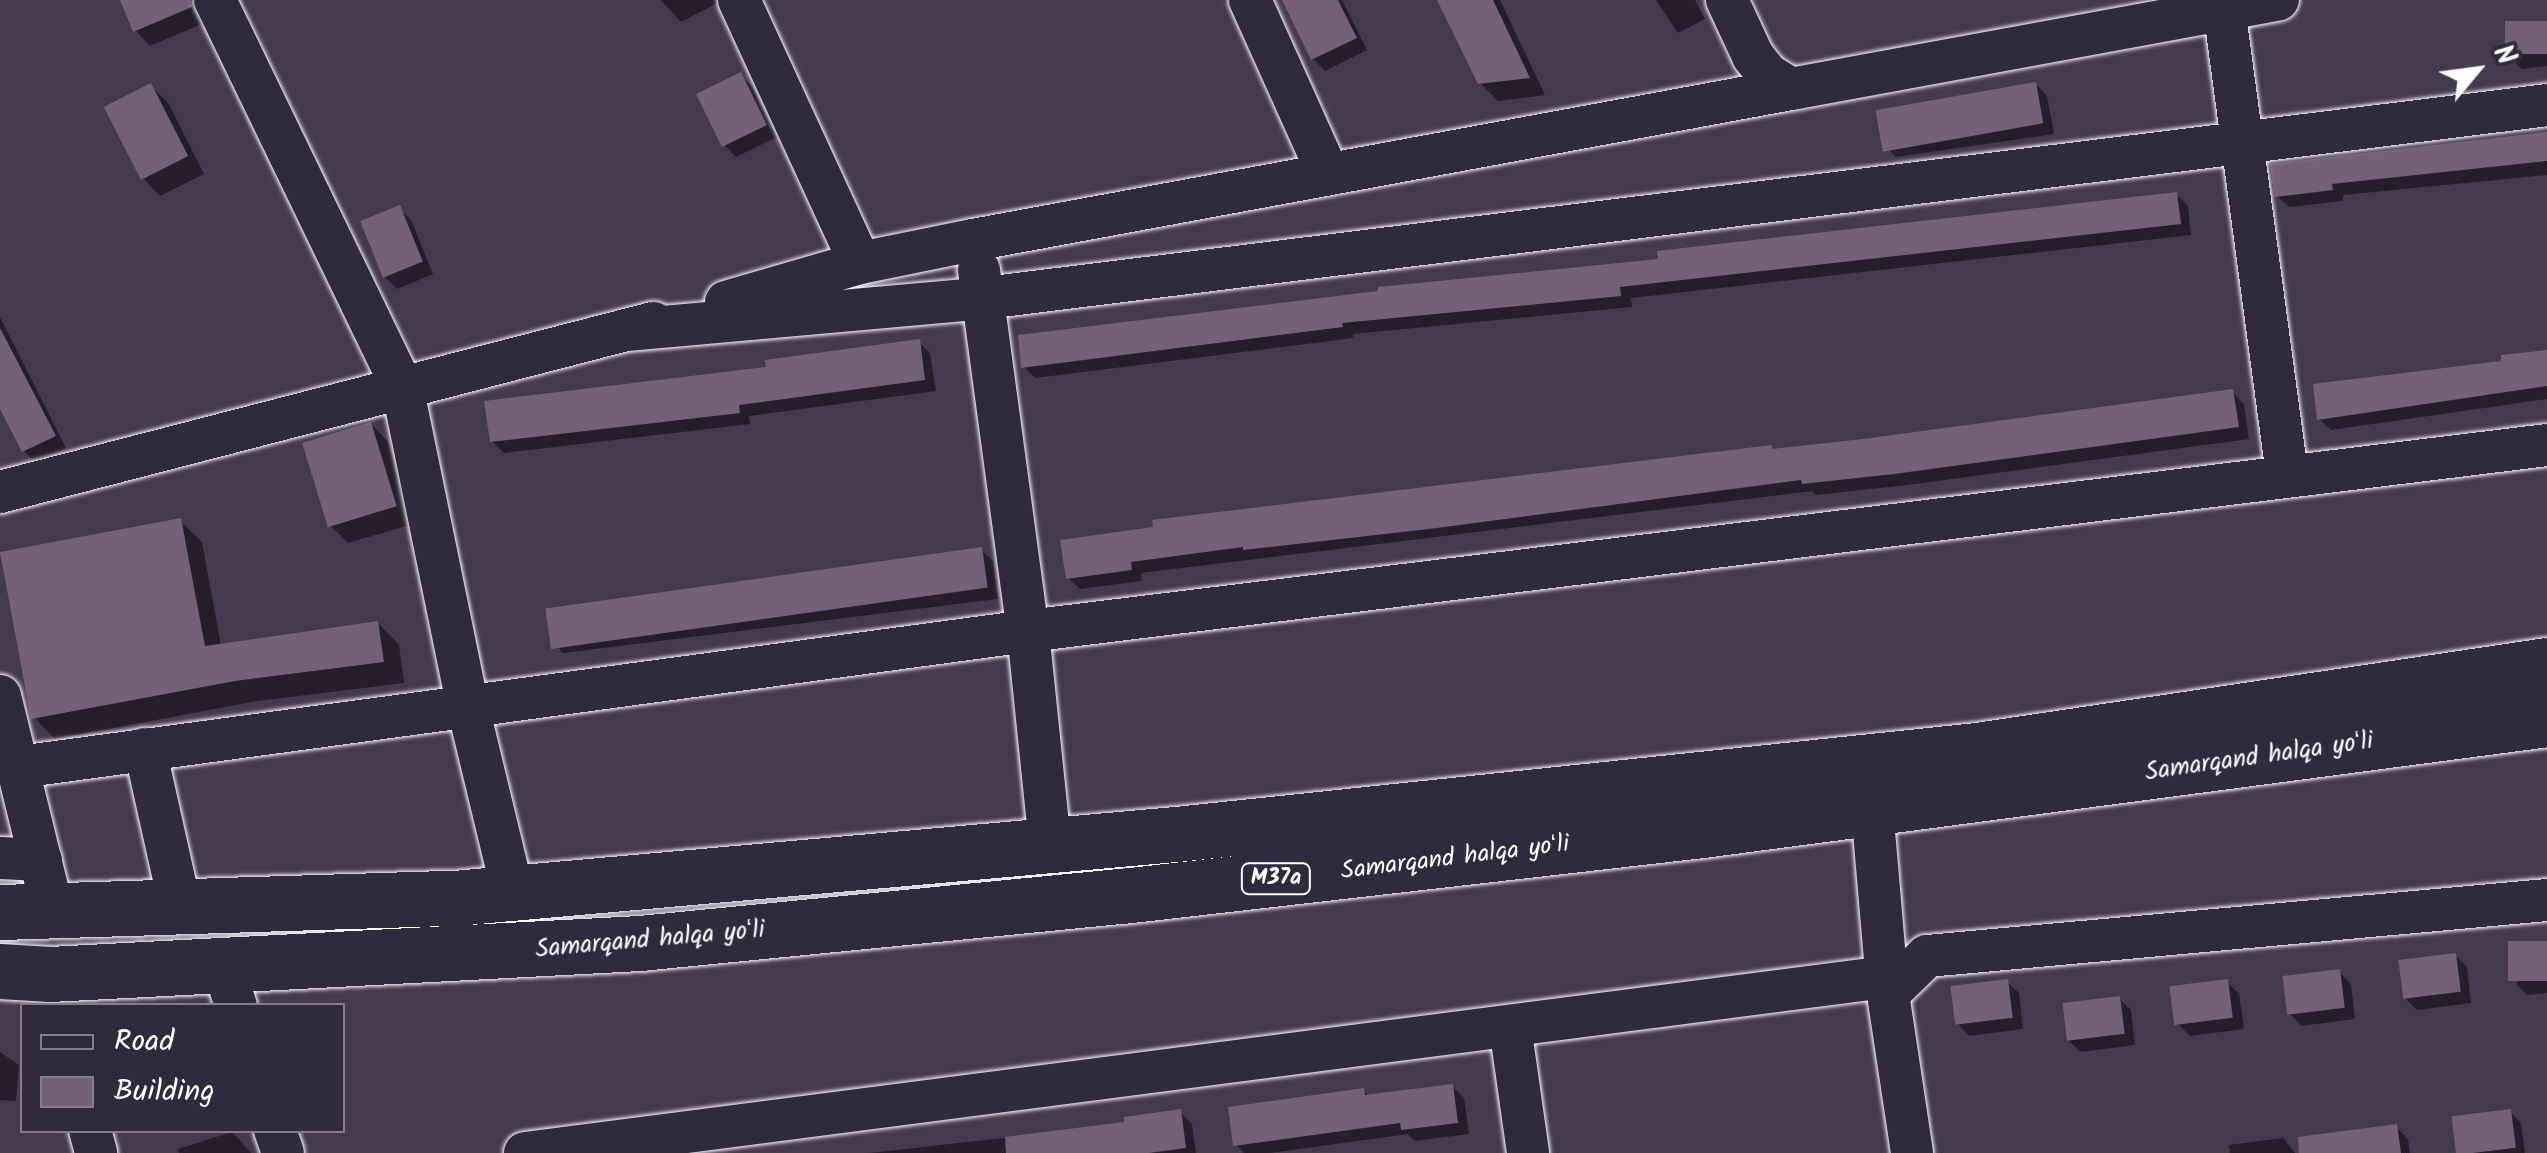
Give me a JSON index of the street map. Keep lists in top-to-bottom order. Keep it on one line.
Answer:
{"streets":{"highway":["Samarqand halqa yoʻli","M37a"]},"legend":["Road","Building"],"north":"top right"}
